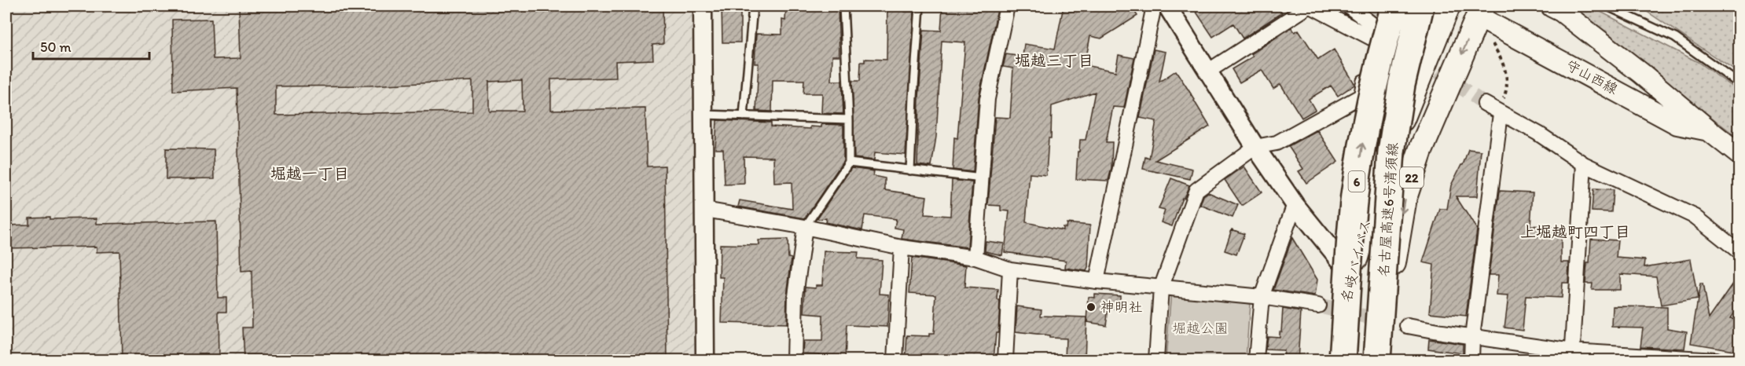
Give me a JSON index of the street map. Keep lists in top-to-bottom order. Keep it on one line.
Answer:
{"streets":{"highway":["22","6","名古屋高速6号清須線","名岐バイパス"],"main road":["守山西線"]},"crossings":[["守山西線","22"],["名古屋高速6号清須線","名岐バイパス"]],"districts":["堀越三丁目","堀越一丁目","上堀越町四丁目"],"parks":["堀越公園"],"places":["神明社"],"scale_bar":"50 m"}
